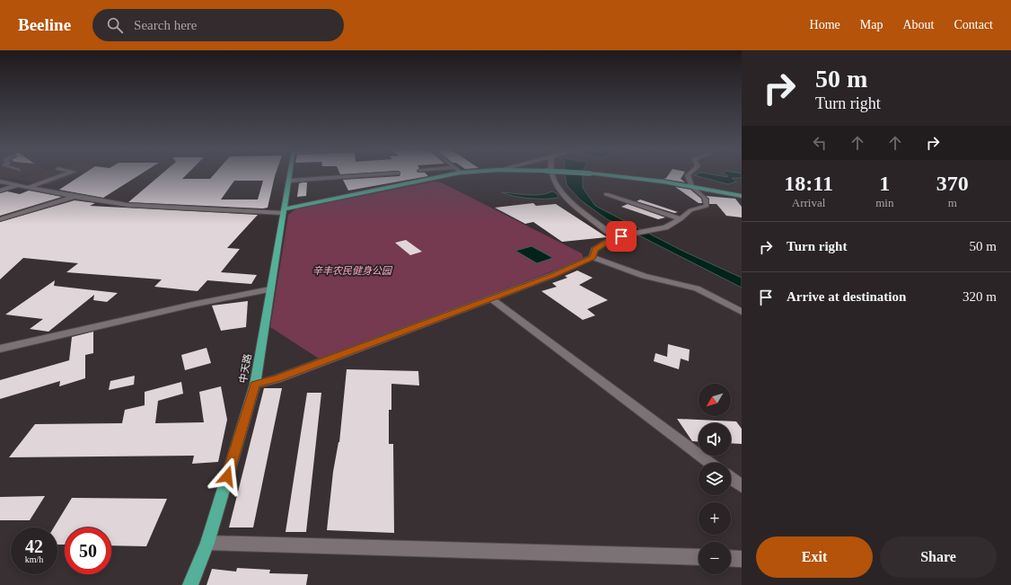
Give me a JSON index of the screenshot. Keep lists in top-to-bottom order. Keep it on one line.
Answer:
{"streets":{"main road":["中天路"]},"parks":["辛丰农民健身公园"],"north":"bottom left","page":{"header":"Beeline","search":"Search here","nav":["Home","Map","About","Contact"],"turn":["50 m","Turn right"],"eta":["18:11","Arrival","1","min","370","m"],"list":[{"name":"Turn right","value":"50 m"},{"name":"Arrive at destination","value":"320 m"}],"map_buttons":["+","−"],"speed":"42 km/h","limit":"50","buttons":["Exit","Share"]}}
